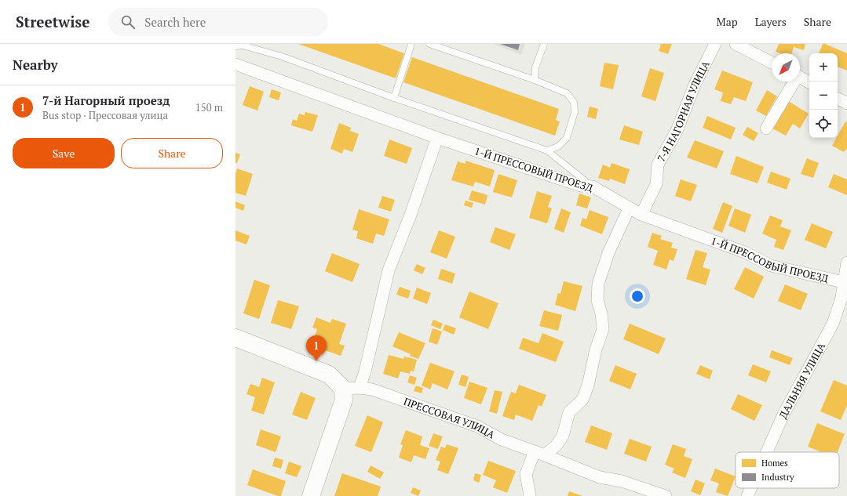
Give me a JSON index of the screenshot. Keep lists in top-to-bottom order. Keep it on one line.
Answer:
{"streets":{"street":["7-Я НАГОРНАЯ УЛИЦА","1-Й ПРЕССОВЫЙ ПРОЕЗД","ДАЛЬНЯЯ УЛИЦА","ПРЕССОВАЯ УЛИЦА"]},"crossings":[["7-Я НАГОРНАЯ УЛИЦА","1-Й ПРЕССОВЫЙ ПРОЕЗД"],["1-Й ПРЕССОВЫЙ ПРОЕЗД","ДАЛЬНЯЯ УЛИЦА"]],"legend":["Homes","Industry"],"north":"bottom left","page":{"header":"Streetwise","search":"Search here","nav":["Map","Layers","Share"],"heading":"Nearby","map_buttons":["+","−"],"list":[{"mark":"1","name":"7-й Нагорный проезд","note":"Bus stop · Прессовая улица","value":"150 m"}],"buttons":["Save","Share"],"pins":"1"}}
